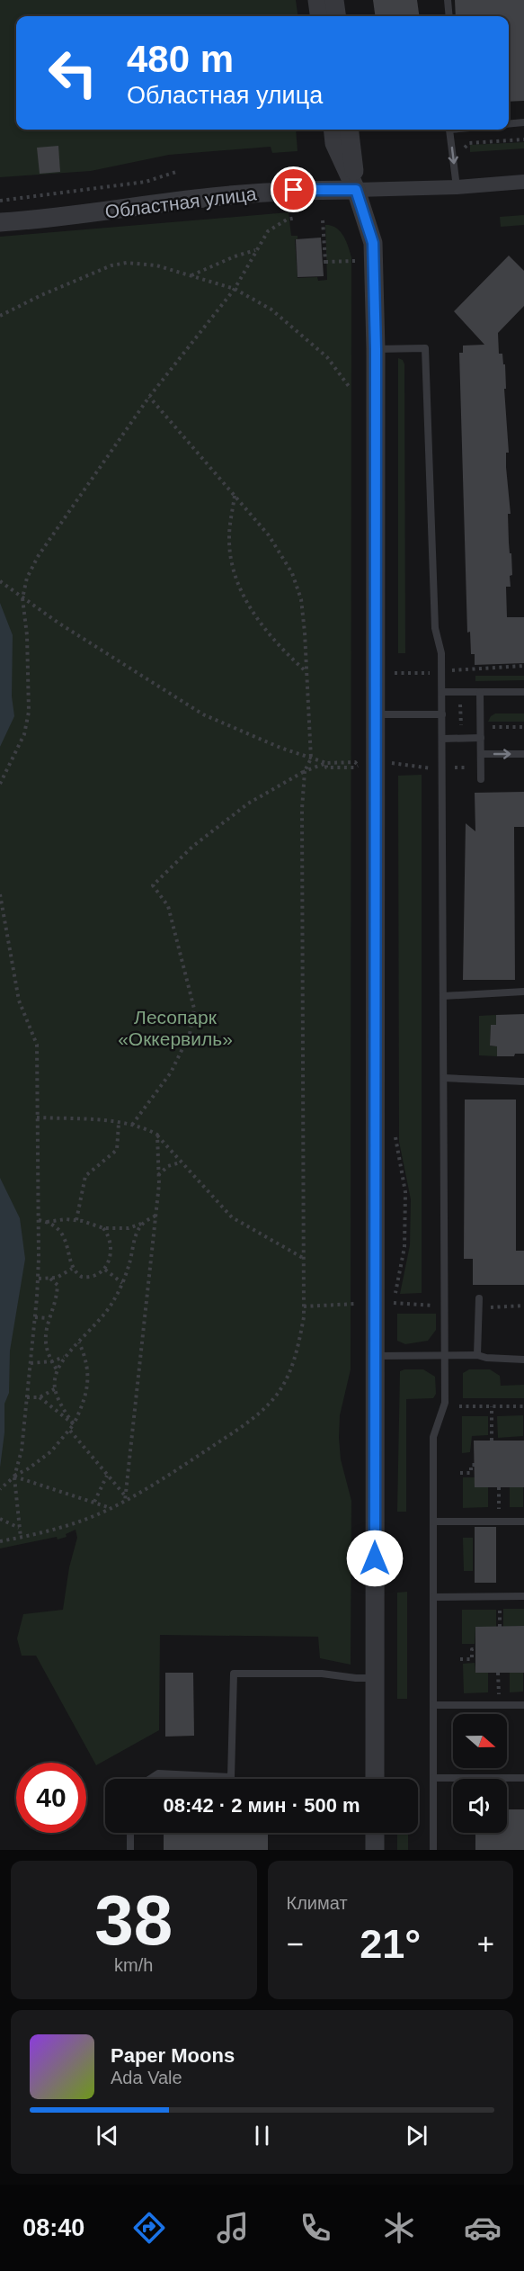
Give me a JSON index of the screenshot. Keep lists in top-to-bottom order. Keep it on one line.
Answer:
{"streets":{"street":["Областная улица"]},"parks":["Лесопарк «Оккервиль»"],"north":"right","page":{"turn":["480 m","Областная улица"],"limit":"40","trip":"08:42 · 2 мин · 500 m","tile":[["38","km/h"],"Климат"],"heat":["−","21°","+"],"song":["Paper Moons","Ada Vale"],"tabs":"08:40"}}
